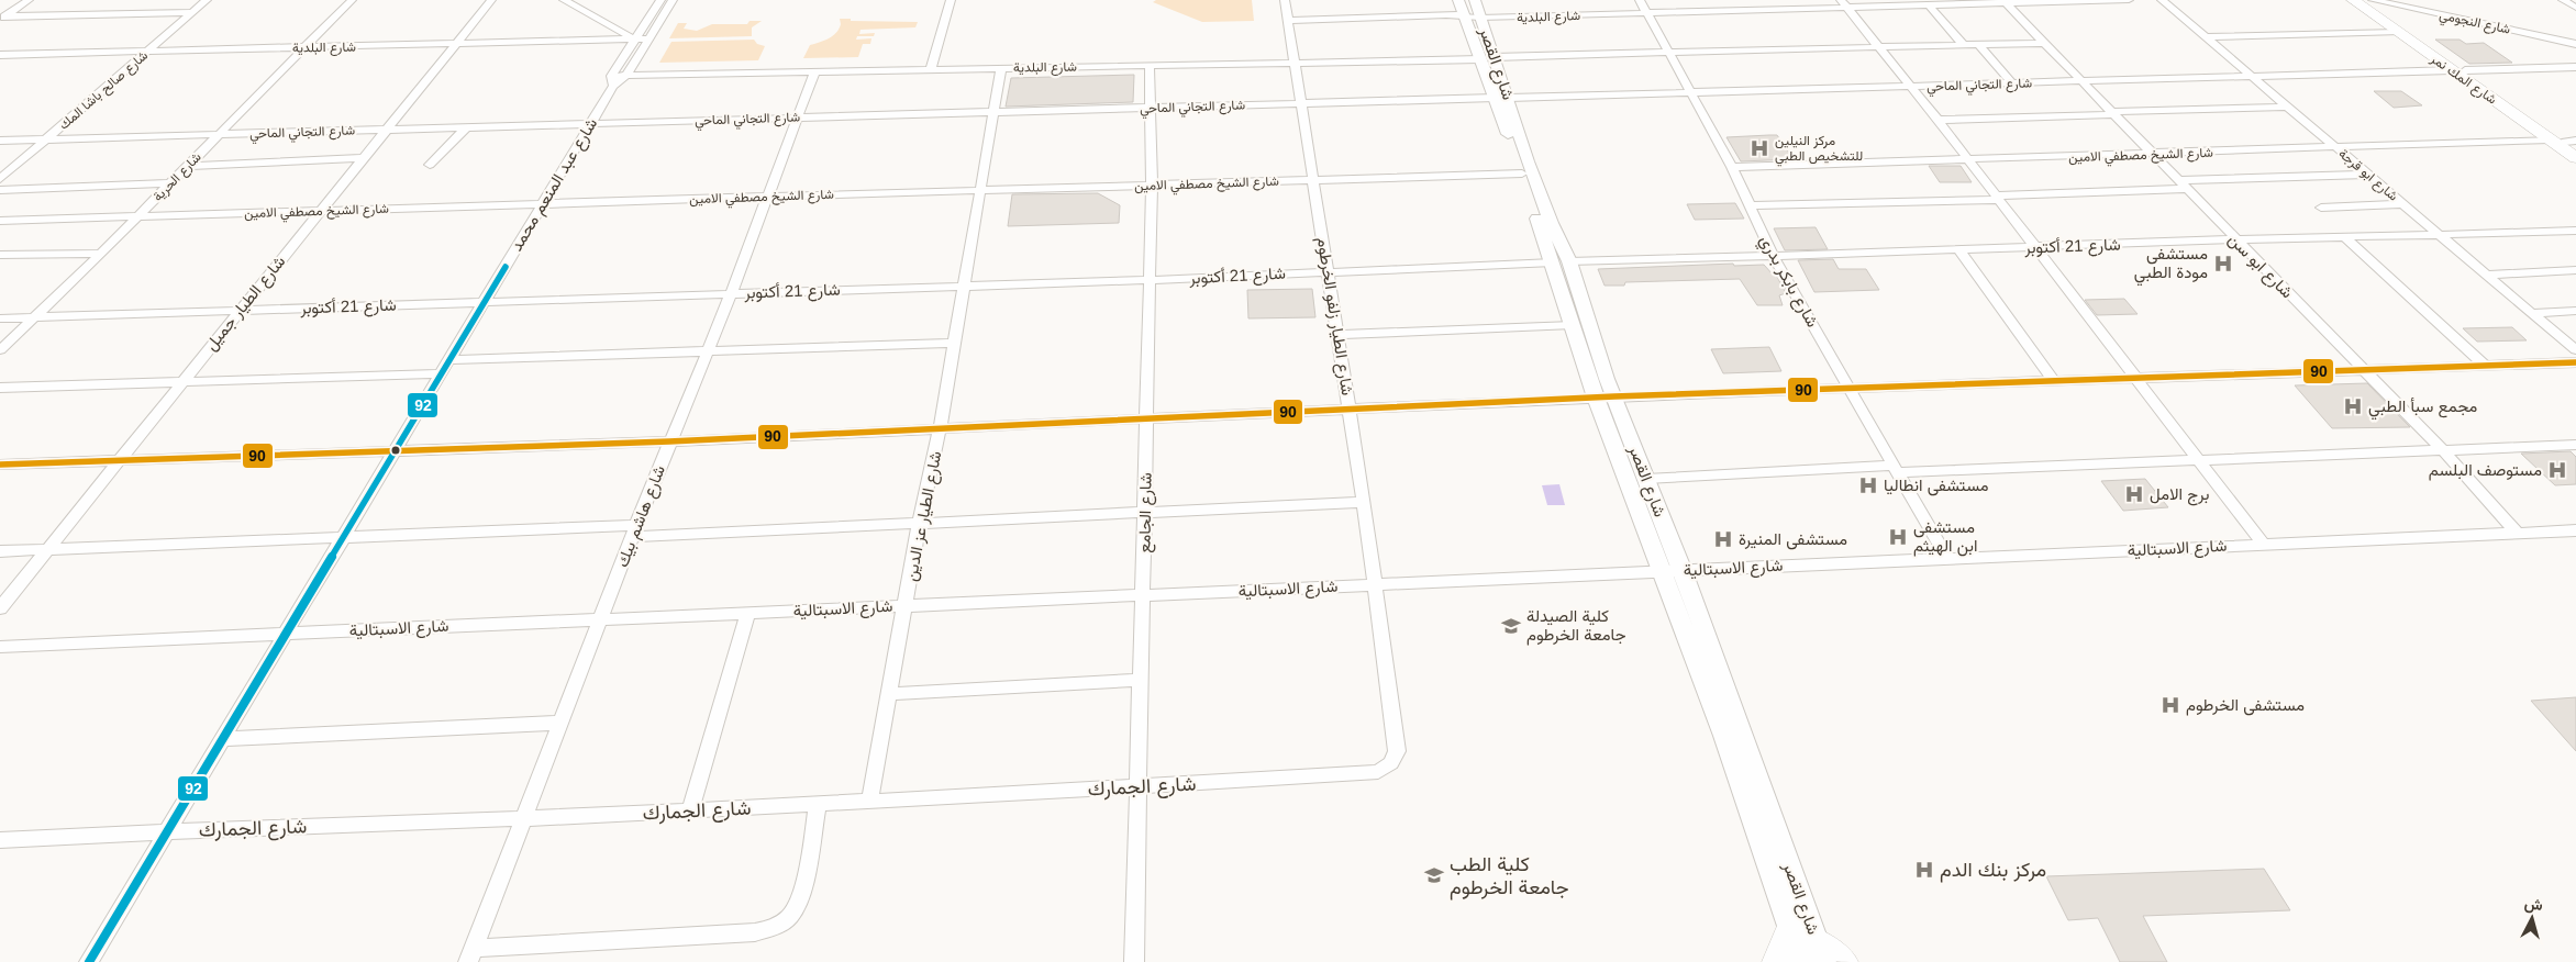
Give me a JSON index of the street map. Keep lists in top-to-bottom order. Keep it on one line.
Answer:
{"streets":{"highway":["شارع المك نمر"],"main road":["شارع القصر"],"street":["شارع البلدية","شارع النجومي","شارع التجاني الماحي","شارع صالح باشا المك","شارع الشيخ مصطفي الامين","شارع ابو قرجة","شارع الحرية","شارع عبد المنعم محمد","شارع 21 أكتوبر","شارع ابو سن","شارع بابكر بدري","شارع الطيار جميل","شارع الطيار زلفو الخرطوم","شارع الجامع","شارع هاشم بيك","شارع الطيار عز الدين","شارع الاسبتالية","شارع الجمارك"]},"crossings":[["شارع البلدية","شارع القصر"],["شارع البلدية","شارع صالح باشا المك"],["شارع البلدية","شارع الحرية"],["شارع البلدية","شارع عبد المنعم محمد"],["شارع البلدية","شارع ابو سن"],["شارع البلدية","شارع بابكر بدري"],["شارع البلدية","شارع الطيار جميل"],["شارع البلدية","شارع الطيار زلفو الخرطوم"],["شارع البلدية","شارع الجامع"],["شارع البلدية","شارع هاشم بيك"],["شارع البلدية","شارع الطيار عز الدين"],["شارع القصر","شارع التجاني الماحي"],["شارع القصر","شارع الشيخ مصطفي الامين"],["شارع القصر","شارع 21 أكتوبر"],["شارع القصر","شارع الاسبتالية"],["شارع المك نمر","شارع التجاني الماحي"],["شارع المك نمر","شارع الشيخ مصطفي الامين"],["شارع التجاني الماحي","شارع صالح باشا المك"],["شارع التجاني الماحي","شارع ابو قرجة"],["شارع التجاني الماحي","شارع الحرية"],["شارع التجاني الماحي","شارع عبد المنعم محمد"],["شارع التجاني الماحي","شارع ابو سن"],["شارع التجاني الماحي","شارع بابكر بدري"],["شارع التجاني الماحي","شارع الطيار جميل"],["شارع التجاني الماحي","شارع الطيار زلفو الخرطوم"],["شارع التجاني الماحي","شارع الجامع"],["شارع التجاني الماحي","شارع هاشم بيك"],["شارع التجاني الماحي","شارع الطيار عز الدين"],["شارع الشيخ مصطفي الامين","شارع ابو قرجة"],["شارع الشيخ مصطفي الامين","شارع الحرية"],["شارع الشيخ مصطفي الامين","شارع عبد المنعم محمد"],["شارع الشيخ مصطفي الامين","شارع ابو سن"],["شارع الشيخ مصطفي الامين","شارع بابكر بدري"],["شارع الشيخ مصطفي الامين","شارع الطيار جميل"],["شارع الشيخ مصطفي الامين","شارع الطيار زلفو الخرطوم"],["شارع الشيخ مصطفي الامين","شارع الجامع"],["شارع الشيخ مصطفي الامين","شارع هاشم بيك"],["شارع الشيخ مصطفي الامين","شارع الطيار عز الدين"],["شارع ابو قرجة","شارع 21 أكتوبر"],["شارع الحرية","شارع 21 أكتوبر"],["شارع عبد المنعم محمد","شارع 21 أكتوبر"],["شارع عبد المنعم محمد","شارع الاسبتالية"],["شارع عبد المنعم محمد","شارع الجمارك"],["شارع 21 أكتوبر","شارع ابو سن"],["شارع 21 أكتوبر","شارع بابكر بدري"],["شارع 21 أكتوبر","شارع الطيار جميل"],["شارع 21 أكتوبر","شارع الطيار زلفو الخرطوم"],["شارع 21 أكتوبر","شارع الجامع"],["شارع 21 أكتوبر","شارع هاشم بيك"],["شارع 21 أكتوبر","شارع الطيار عز الدين"],["شارع ابو سن","شارع الاسبتالية"],["شارع بابكر بدري","شارع الاسبتالية"],["شارع الطيار زلفو الخرطوم","شارع الاسبتالية"],["شارع الطيار زلفو الخرطوم","شارع الجمارك"],["شارع الجامع","شارع الاسبتالية"],["شارع الجامع","شارع الجمارك"],["شارع هاشم بيك","شارع الاسبتالية"],["شارع هاشم بيك","شارع الجمارك"],["شارع الطيار عز الدين","شارع الاسبتالية"],["شارع الطيار عز الدين","شارع الجمارك"]],"places":{"hospital":["مركز النيلين للتشخيص الطبي","مستشفى مودة الطبي","مجمع سبأ الطبي","مستوصف البلسم","مستشفى انطاليا","برج الامل","مستشفى ابن الهيثم","مستشفى المنيرة","مستشفى الخرطوم","مركز بنك الدم"],"school or university":["كلية الصيدلة جامعة الخرطوم","كلية الطب جامعة الخرطوم"]},"lines":["transit line 92","transit line 90"],"north":"top"}
